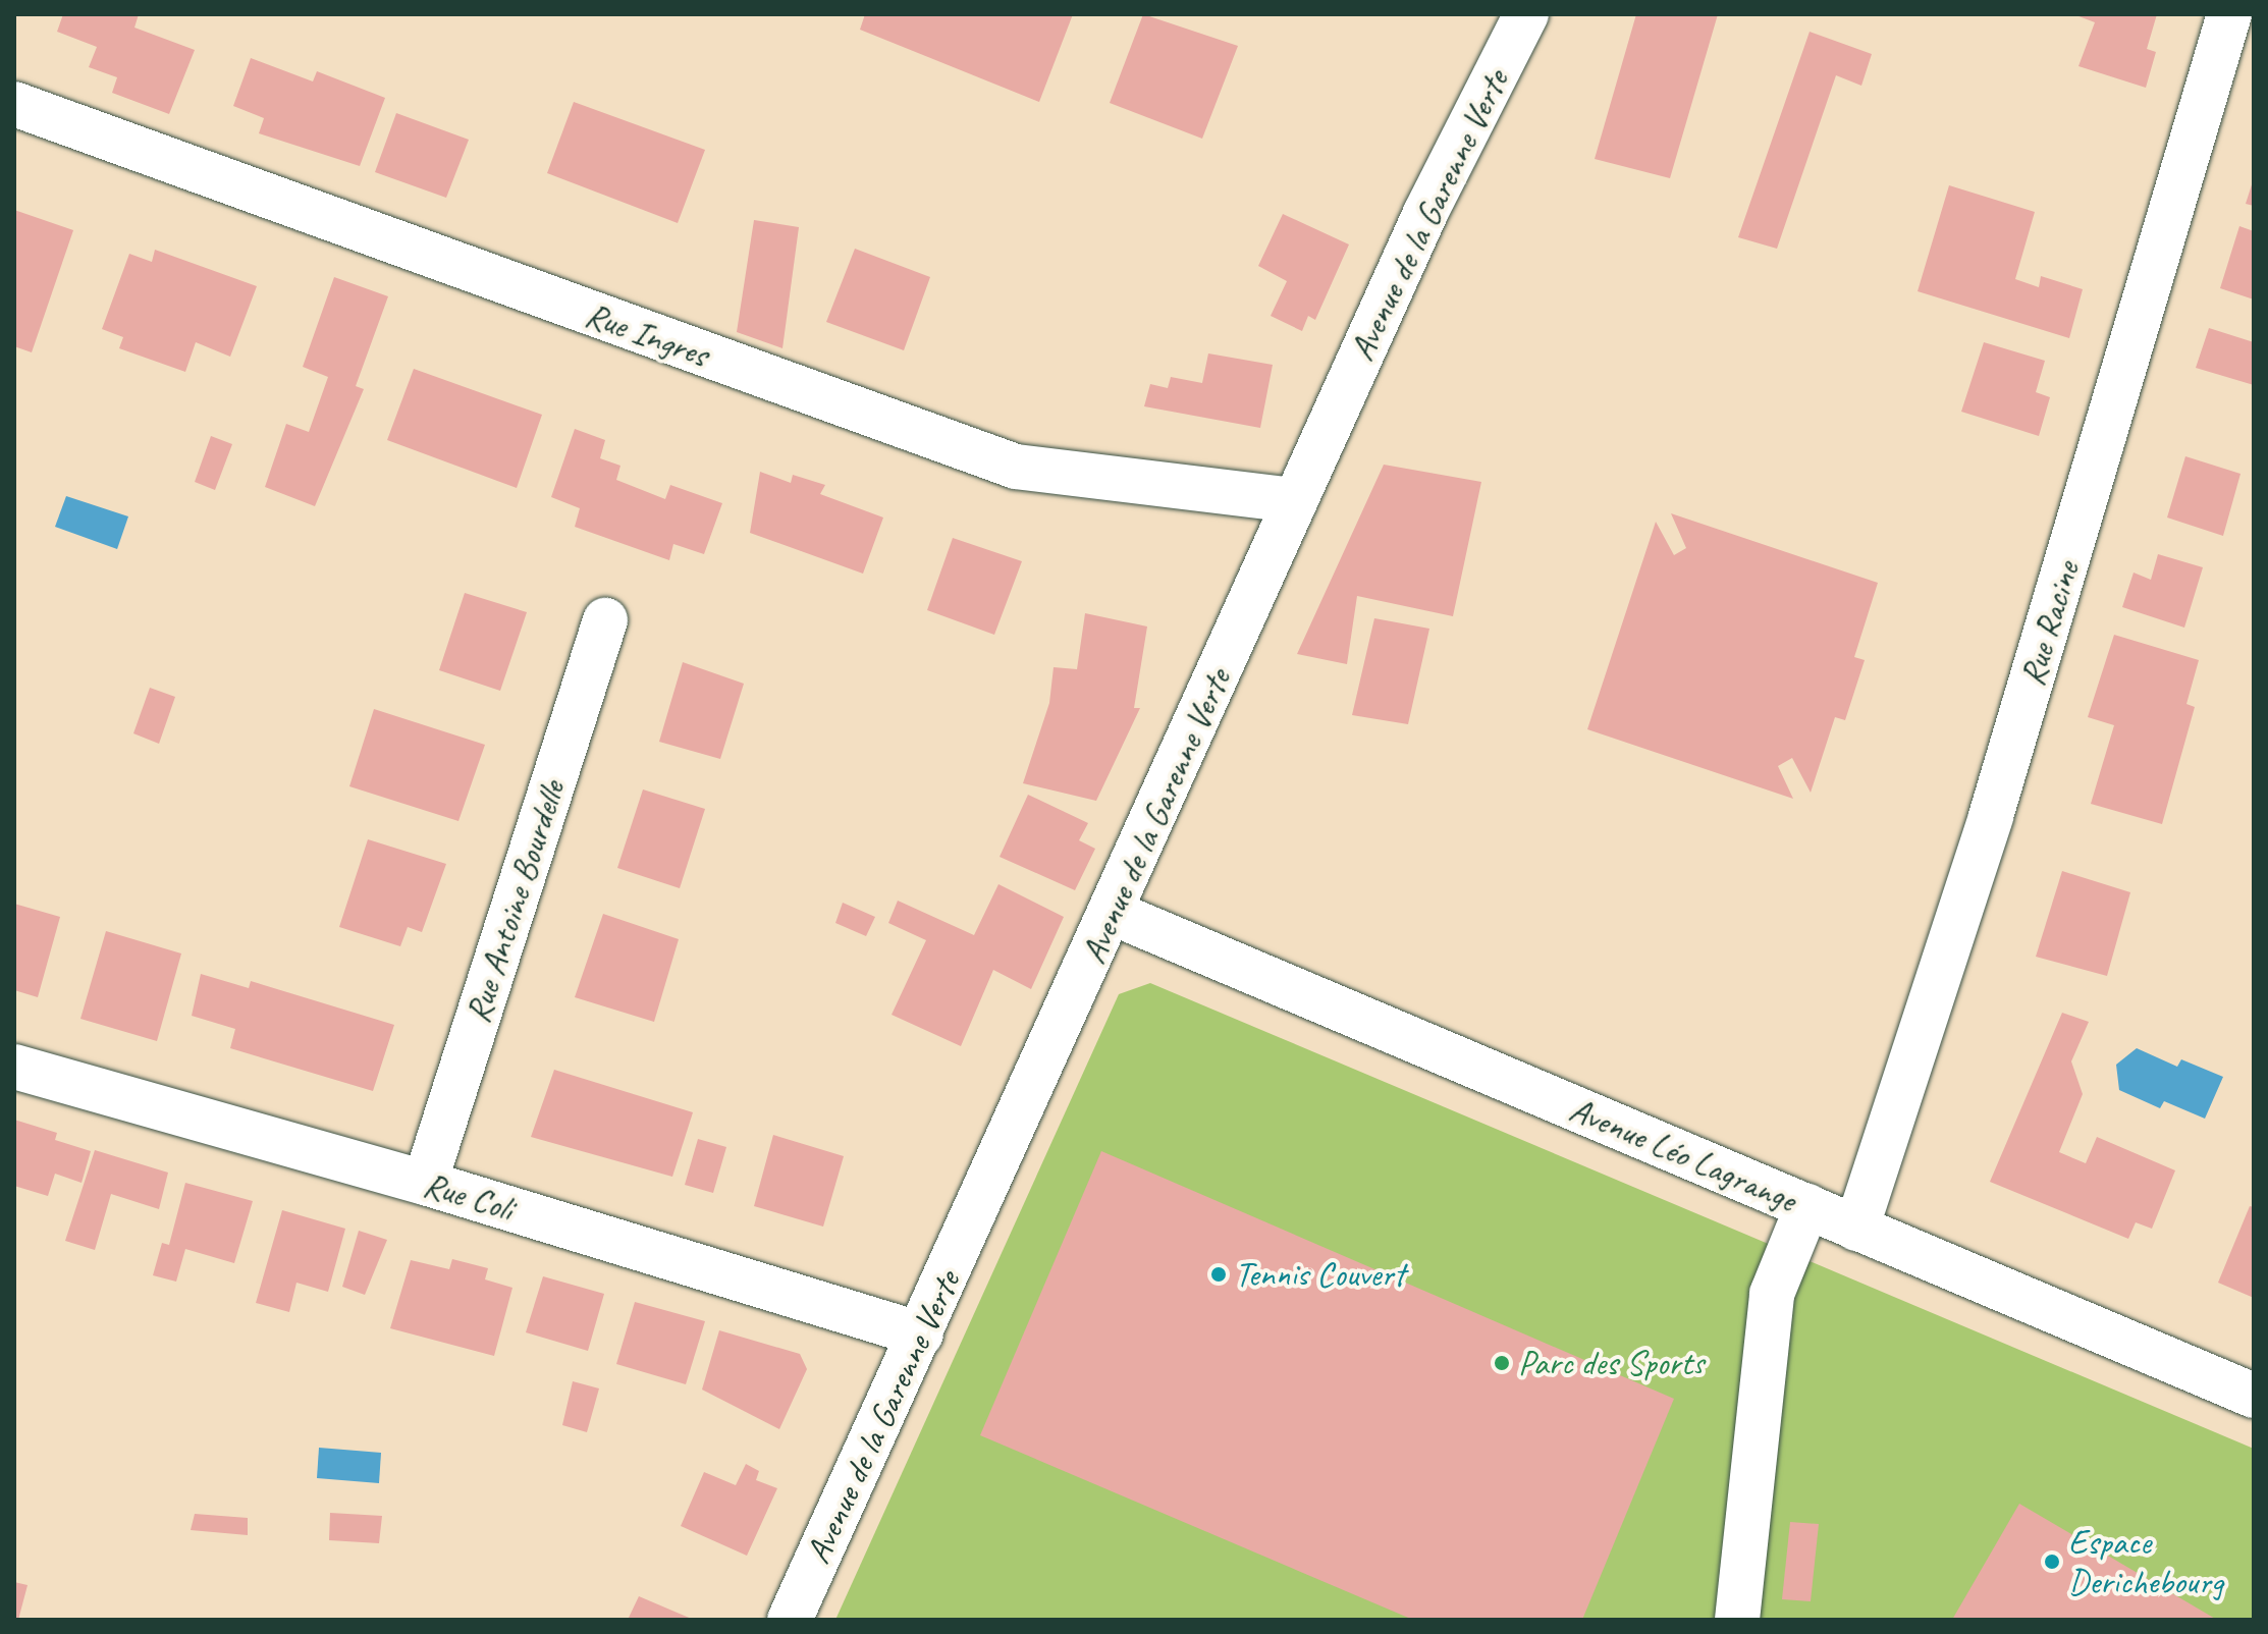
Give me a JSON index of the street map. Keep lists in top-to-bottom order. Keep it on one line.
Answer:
{"streets":{"street":["Avenue de la Garenne Verte","Rue Ingres","Rue Racine","Rue Antoine Bourdelle","Avenue Léo Lagrange","Rue Coli"]},"crossings":[["Avenue de la Garenne Verte","Rue Ingres"],["Avenue de la Garenne Verte","Avenue Léo Lagrange"],["Avenue de la Garenne Verte","Rue Coli"],["Rue Racine","Avenue Léo Lagrange"],["Rue Antoine Bourdelle","Rue Coli"]],"places":["Tennis Couvert","Parc des Sports","Espace Derichebourg"]}
